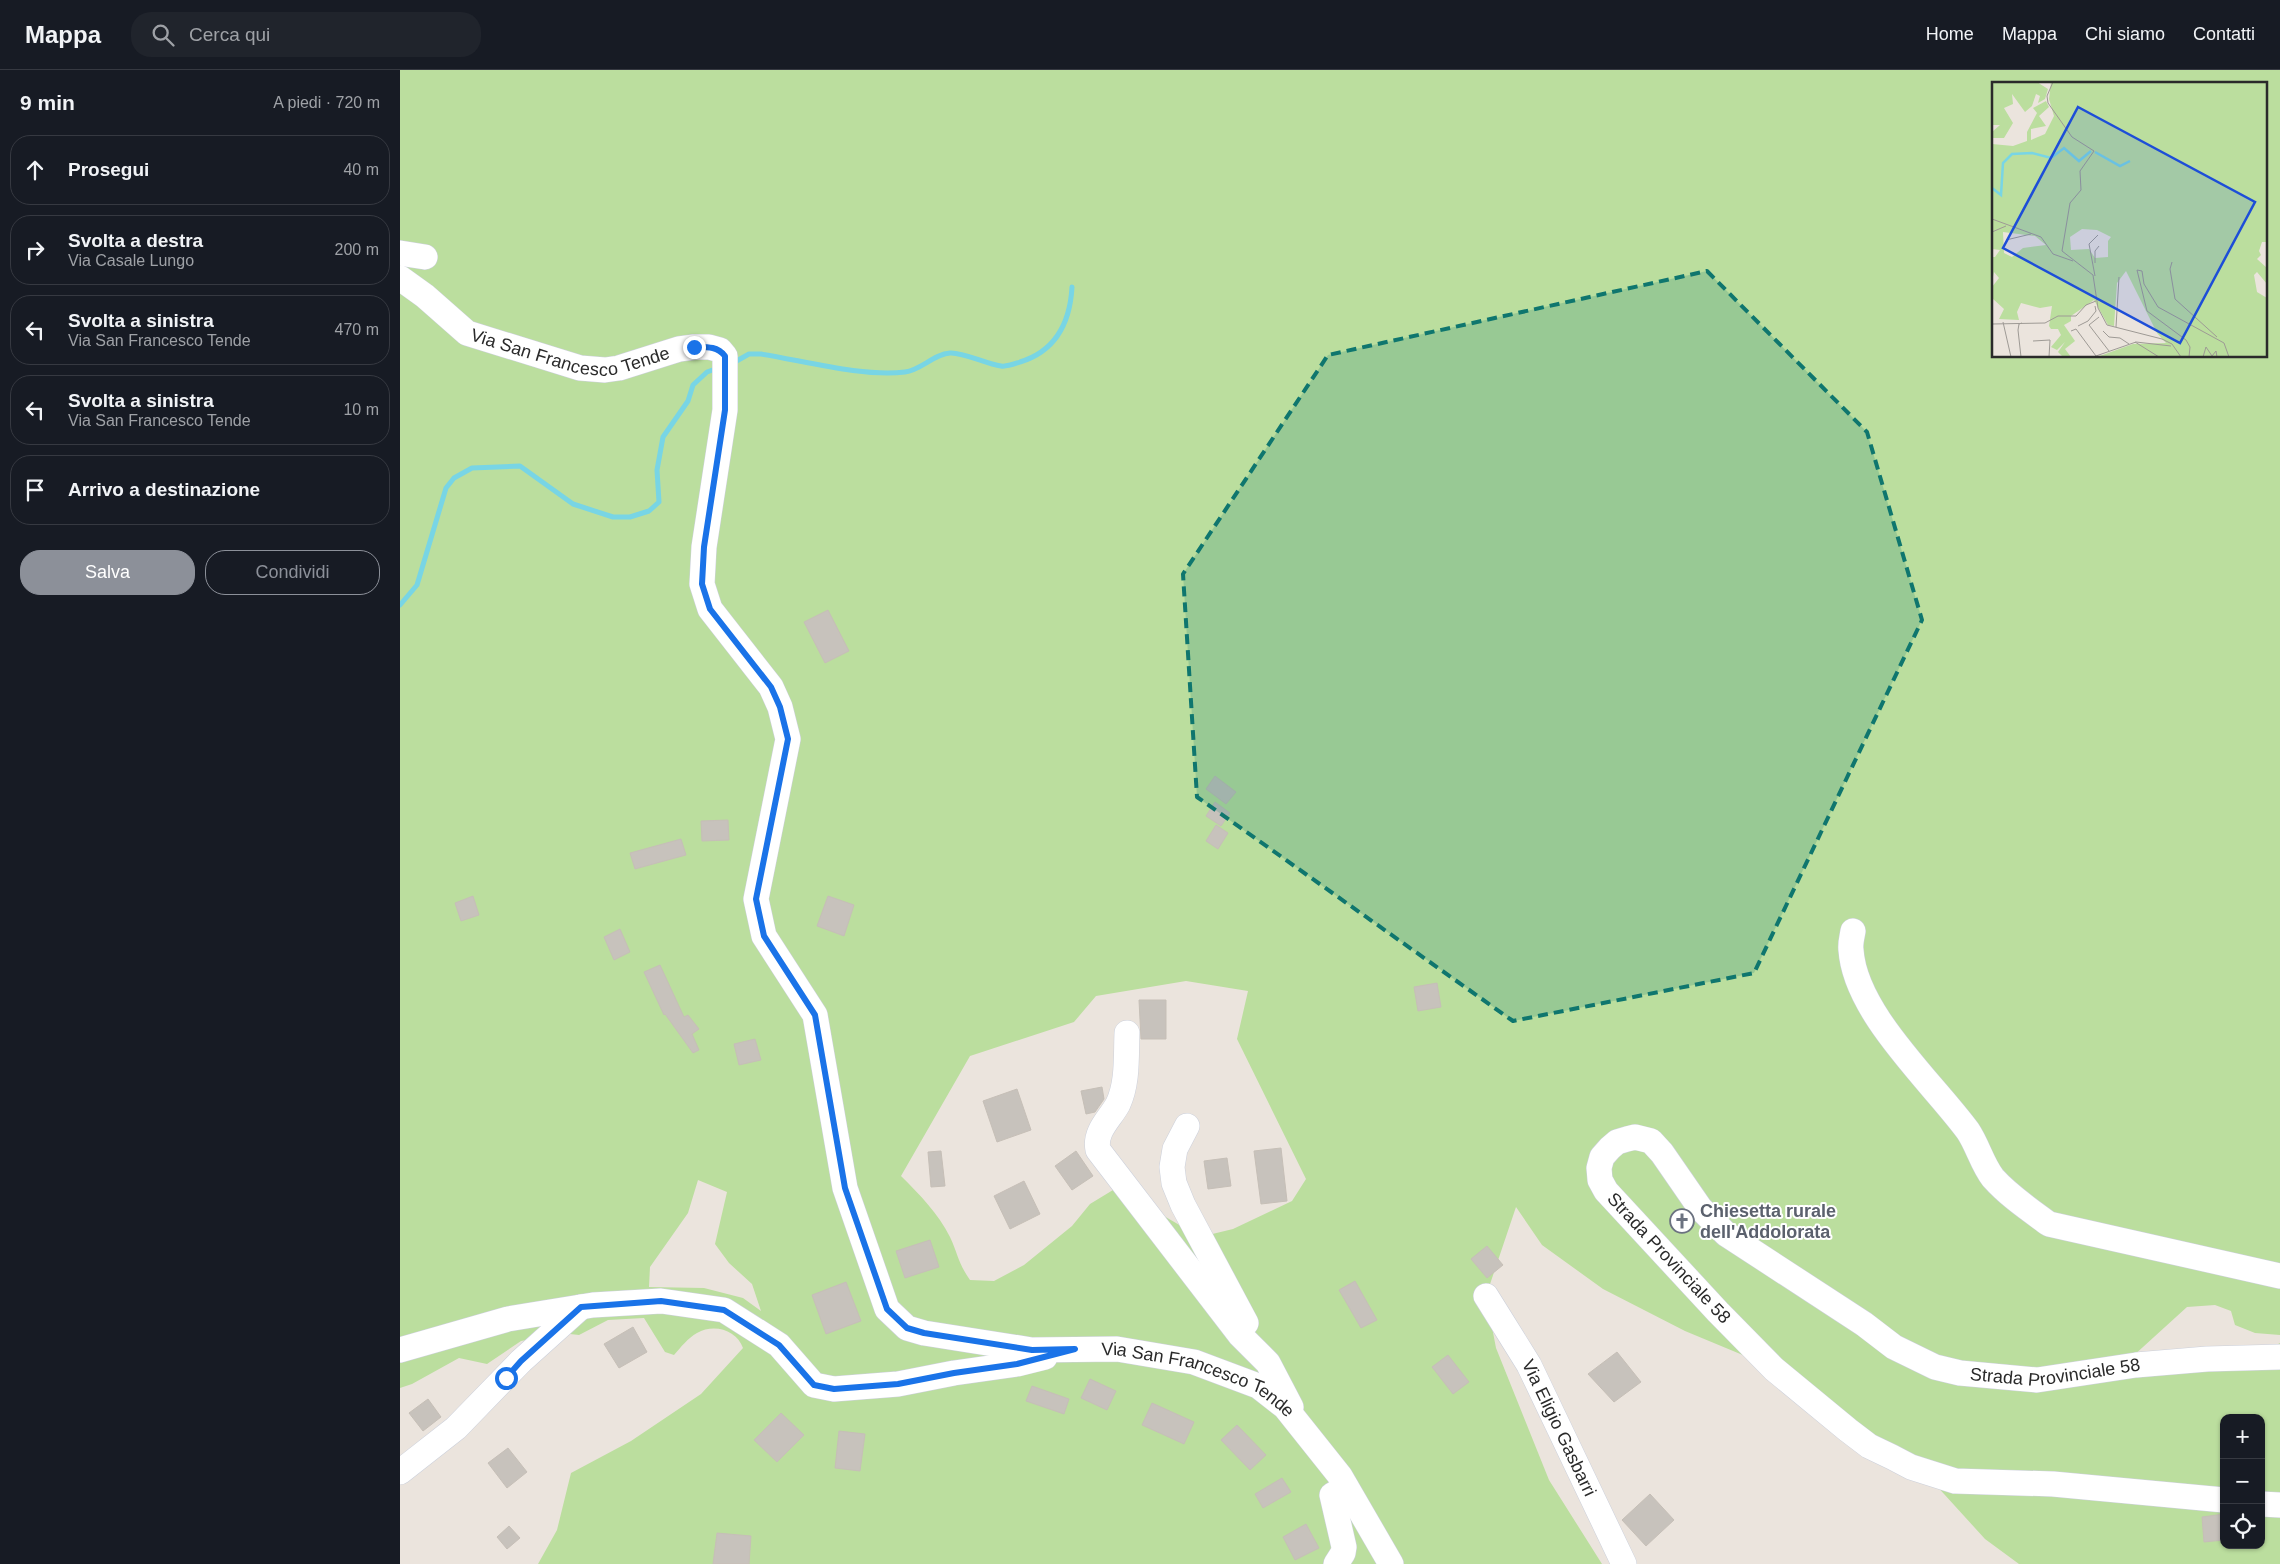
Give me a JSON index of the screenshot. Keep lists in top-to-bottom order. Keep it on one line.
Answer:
{"streets":{"street":["Via San Francesco Tende","Strada Provinciale 58","Via Eligio Gasbarri"]},"places":{"church":["Chiesetta rurale dell'Addolorata"]},"page":{"header":"Mappa","search":"Cerca qui","nav":["Home","Mappa","Chi siamo","Contatti"],"heading":["9 min","A piedi · 720 m"],"list":[["Prosegui","40 m"],["Svolta a destra","Via Casale Lungo","200 m"],["Svolta a sinistra","Via San Francesco Tende","470 m"],["Svolta a sinistra","Via San Francesco Tende","10 m"],"Arrivo a destinazione"],"buttons":["Salva","Condividi"],"map_buttons":["+","−"]}}
